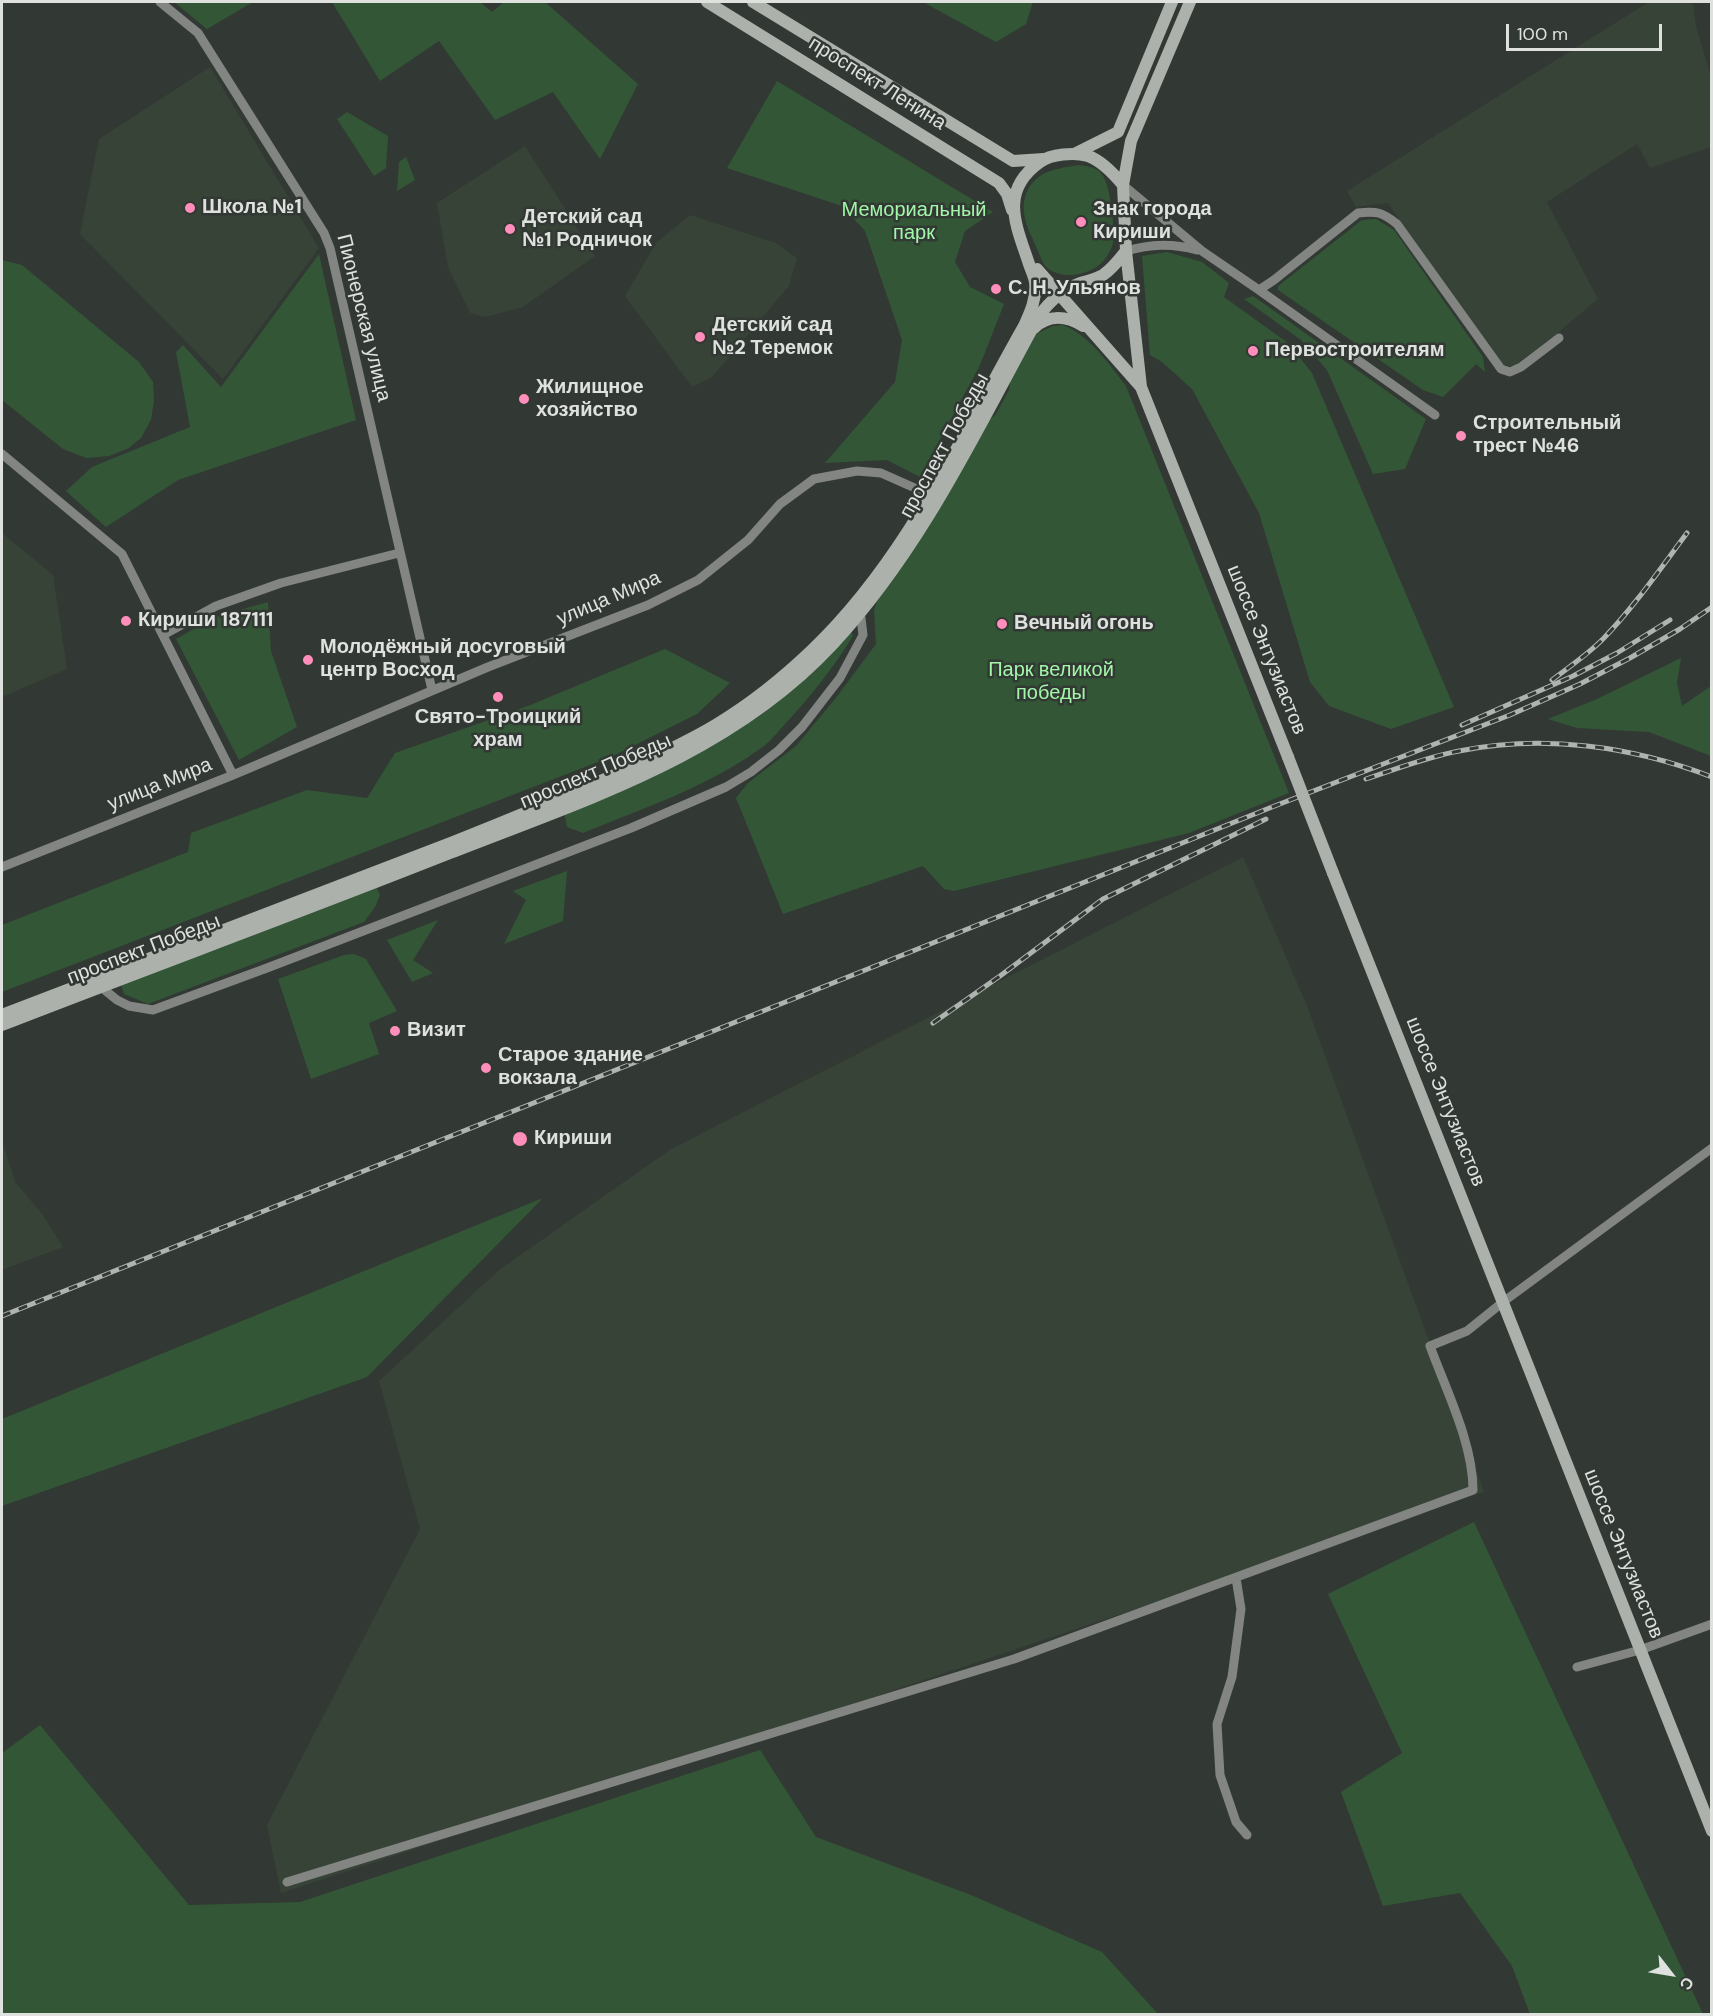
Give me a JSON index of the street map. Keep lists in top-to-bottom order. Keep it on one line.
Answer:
{"streets":{"main road":["проспект Ленина","проспект Победы","шоссе Энтузиастов"],"street":["Пионерская улица","улица Мира"]},"crossings":[["Пионерская улица","улица Мира"],["проспект Победы","улица Мира"]],"parks":["Мемориальный парк","Парк великой победы"],"places":["Школа №1","Знак города Кириши","Детский сад №1 Родничок","С. Н. Ульянов","Детский сад №2 Теремок","Первостроителям","Жилищное хозяйство","Строительный трест №46","Кириши 187111","Вечный огонь","Молодёжный досуговый центр Восход","Свято-Троицкий храм","Визит","Старое здание вокзала","Кириши"],"scale_bar":"100 m","north":"bottom right"}
